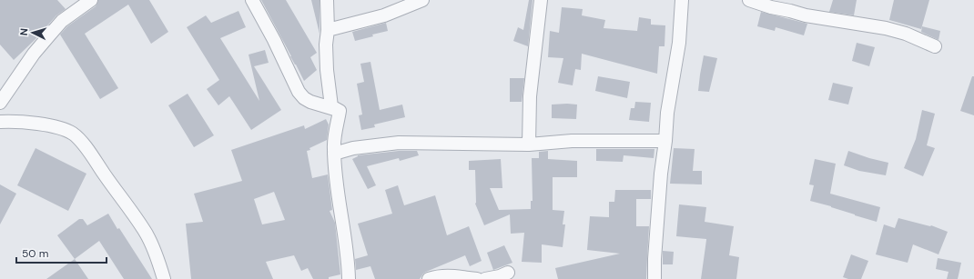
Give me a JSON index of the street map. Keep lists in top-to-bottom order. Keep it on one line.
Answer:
{"scale_bar":"50 m","north":"left"}
